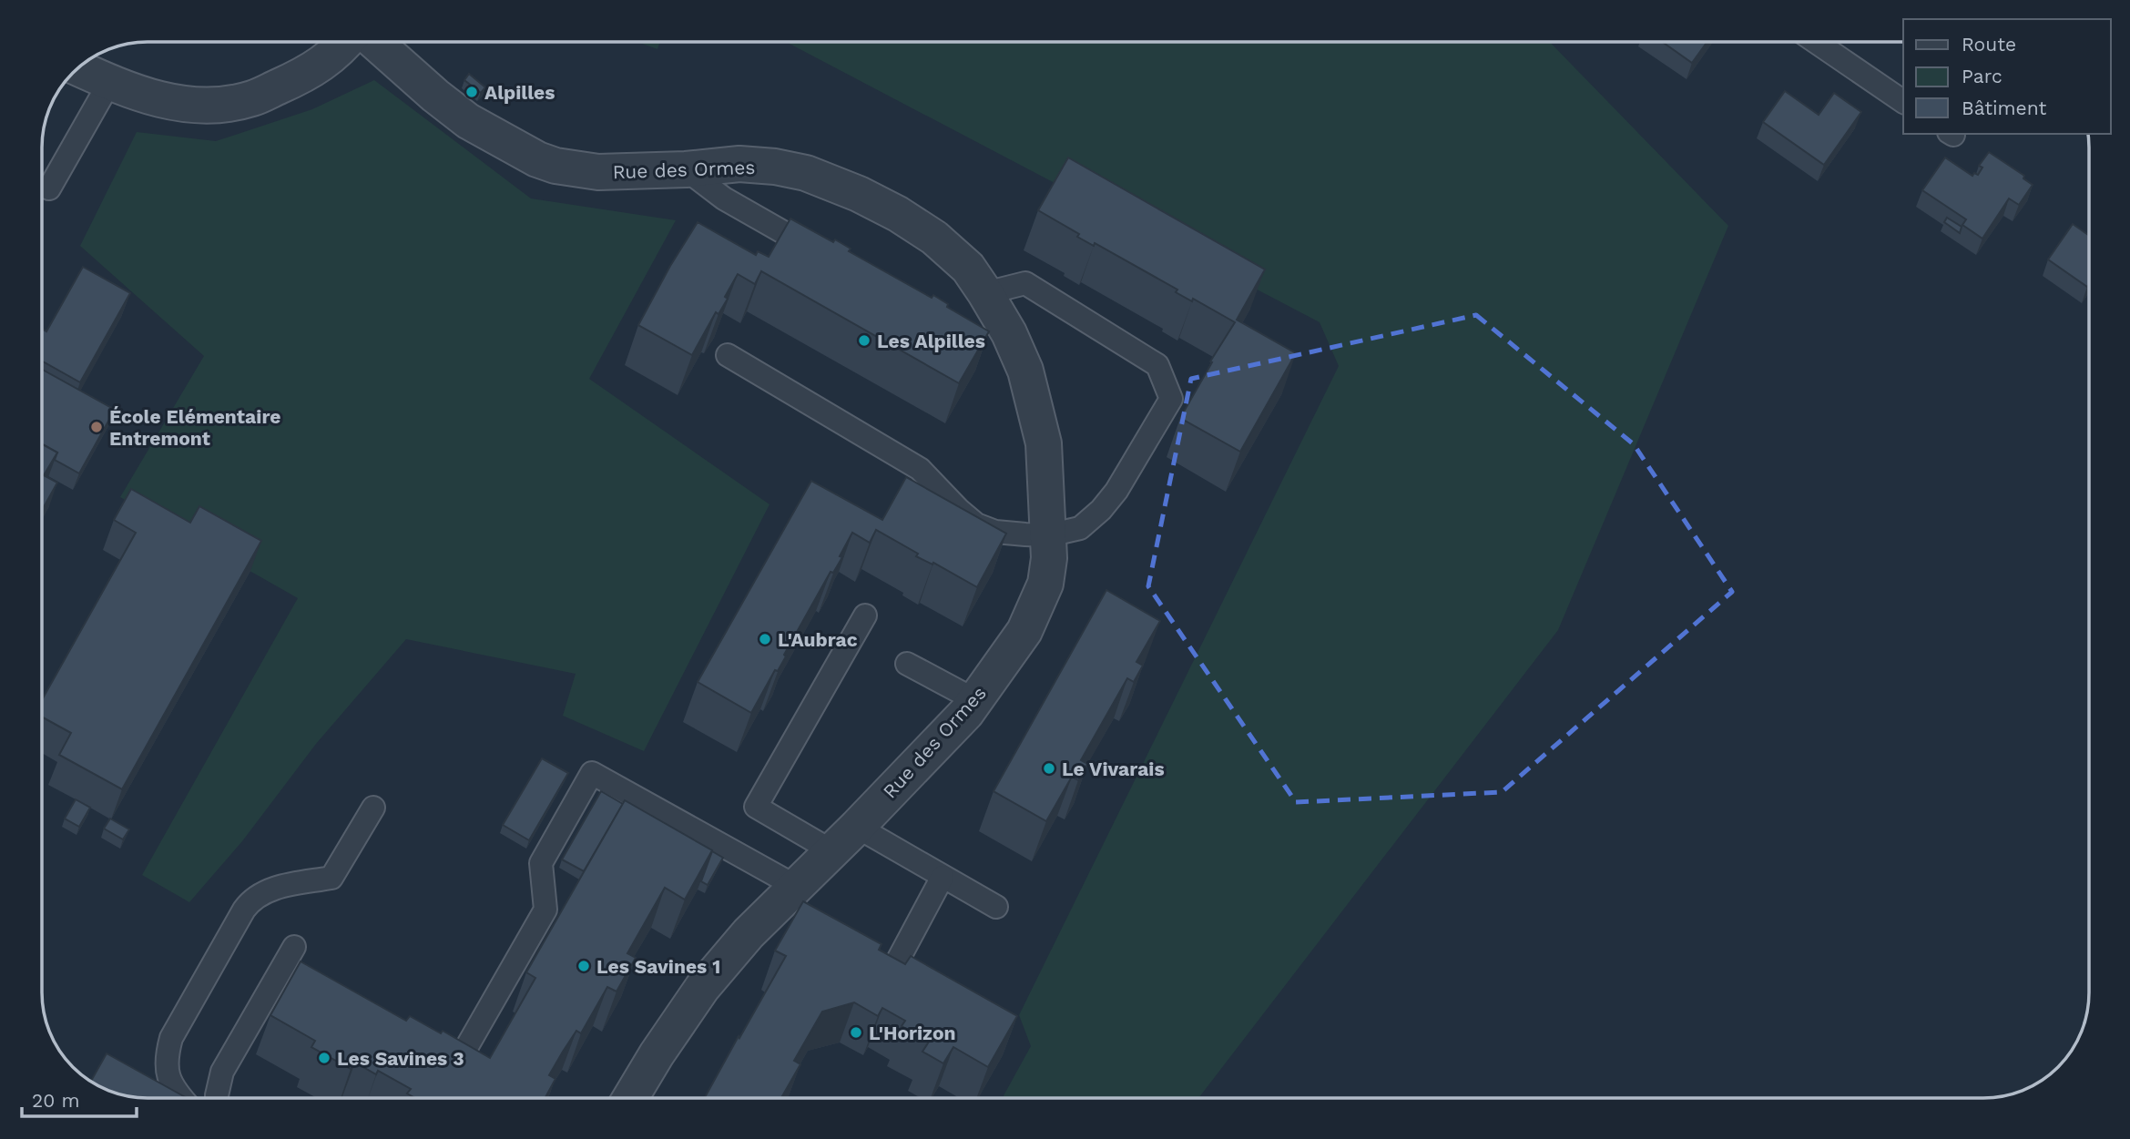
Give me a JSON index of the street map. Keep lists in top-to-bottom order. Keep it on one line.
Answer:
{"streets":{"street":["Rue des Ormes"]},"places":["Alpilles","Les Alpilles","École Elémentaire Entremont","L'Aubrac","Le Vivarais","Les Savines 1","L'Horizon","Les Savines 3"],"legend":["Route","Parc","Bâtiment"],"scale_bar":"20 m"}
